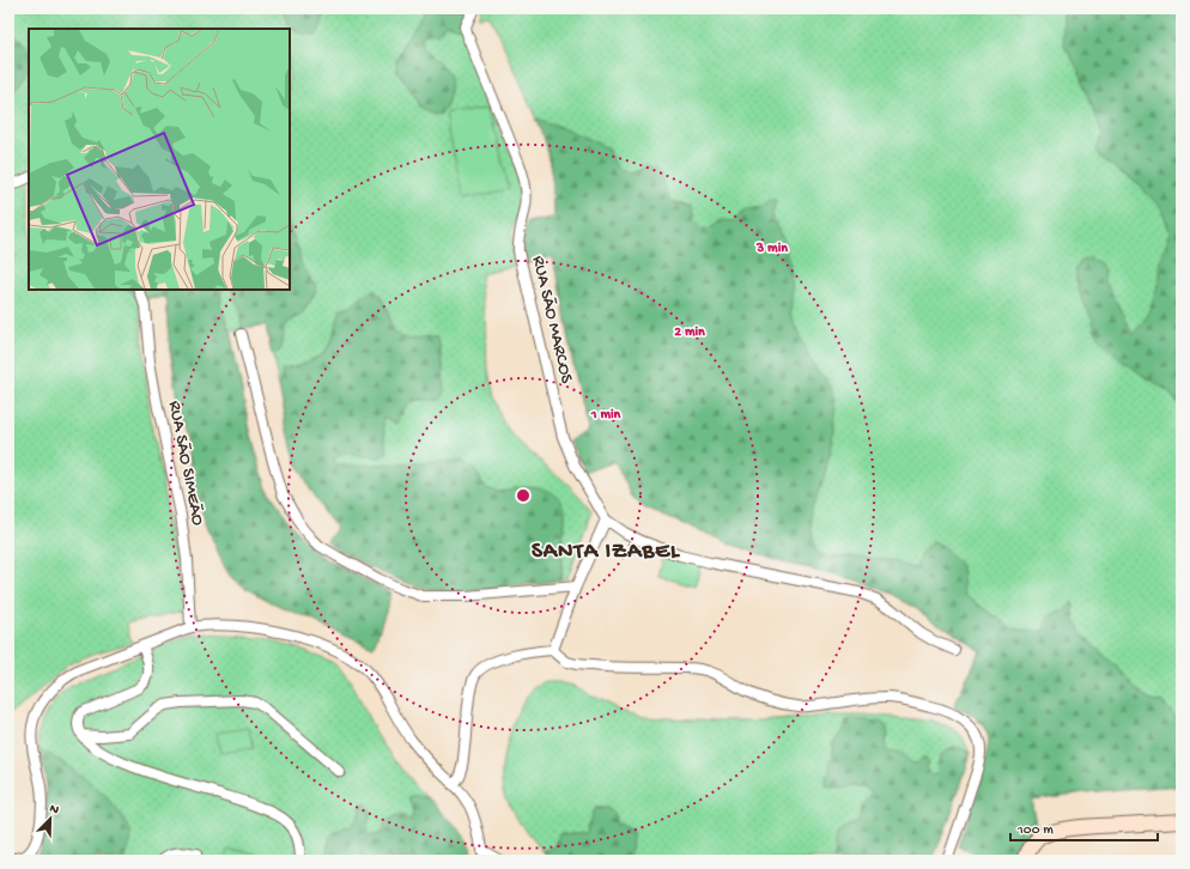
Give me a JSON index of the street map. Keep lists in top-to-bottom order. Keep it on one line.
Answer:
{"streets":{"street":["RUA SÃO MARCOS","RUA SÃO SIMEÃO"]},"districts":["SANTA IZABEL"],"scale_bar":"100 m","north":"top right","rings":["3 min","2 min","1 min"]}
